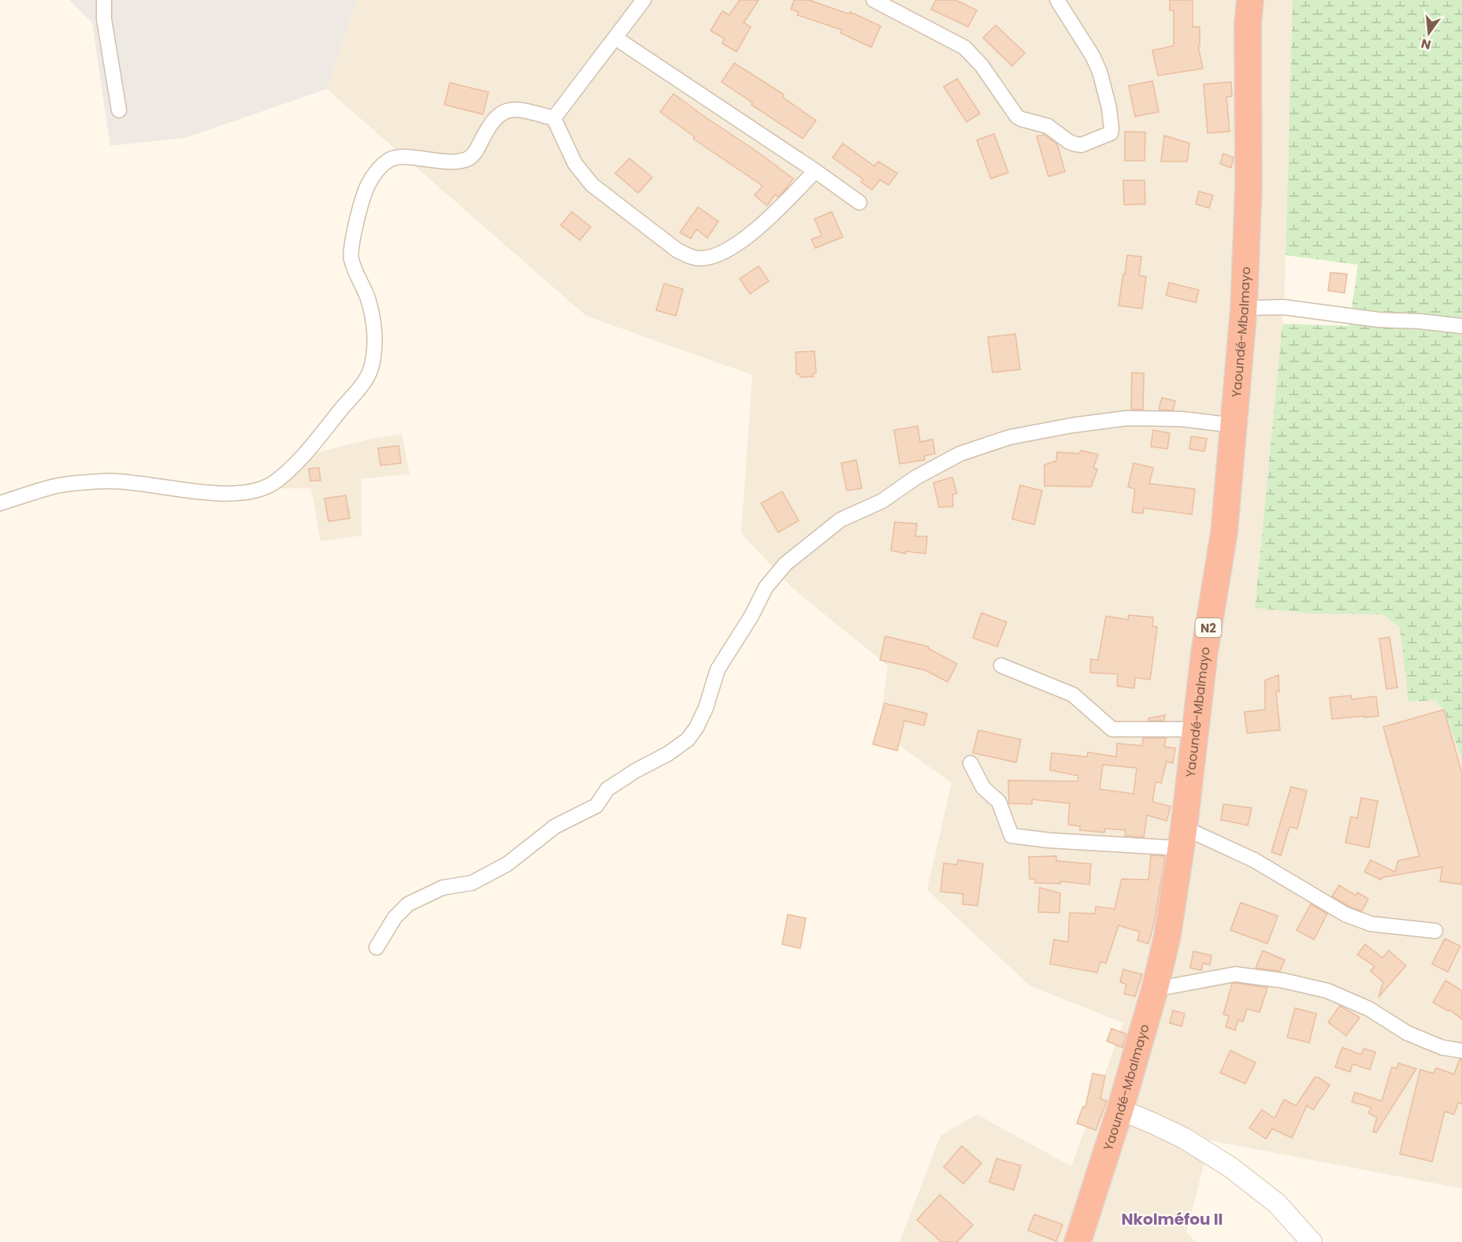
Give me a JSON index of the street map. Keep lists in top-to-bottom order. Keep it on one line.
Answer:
{"streets":{"highway":["Yaoundé-Mbalmayo","N2"]},"districts":["Nkolméfou II"],"north":"bottom"}
